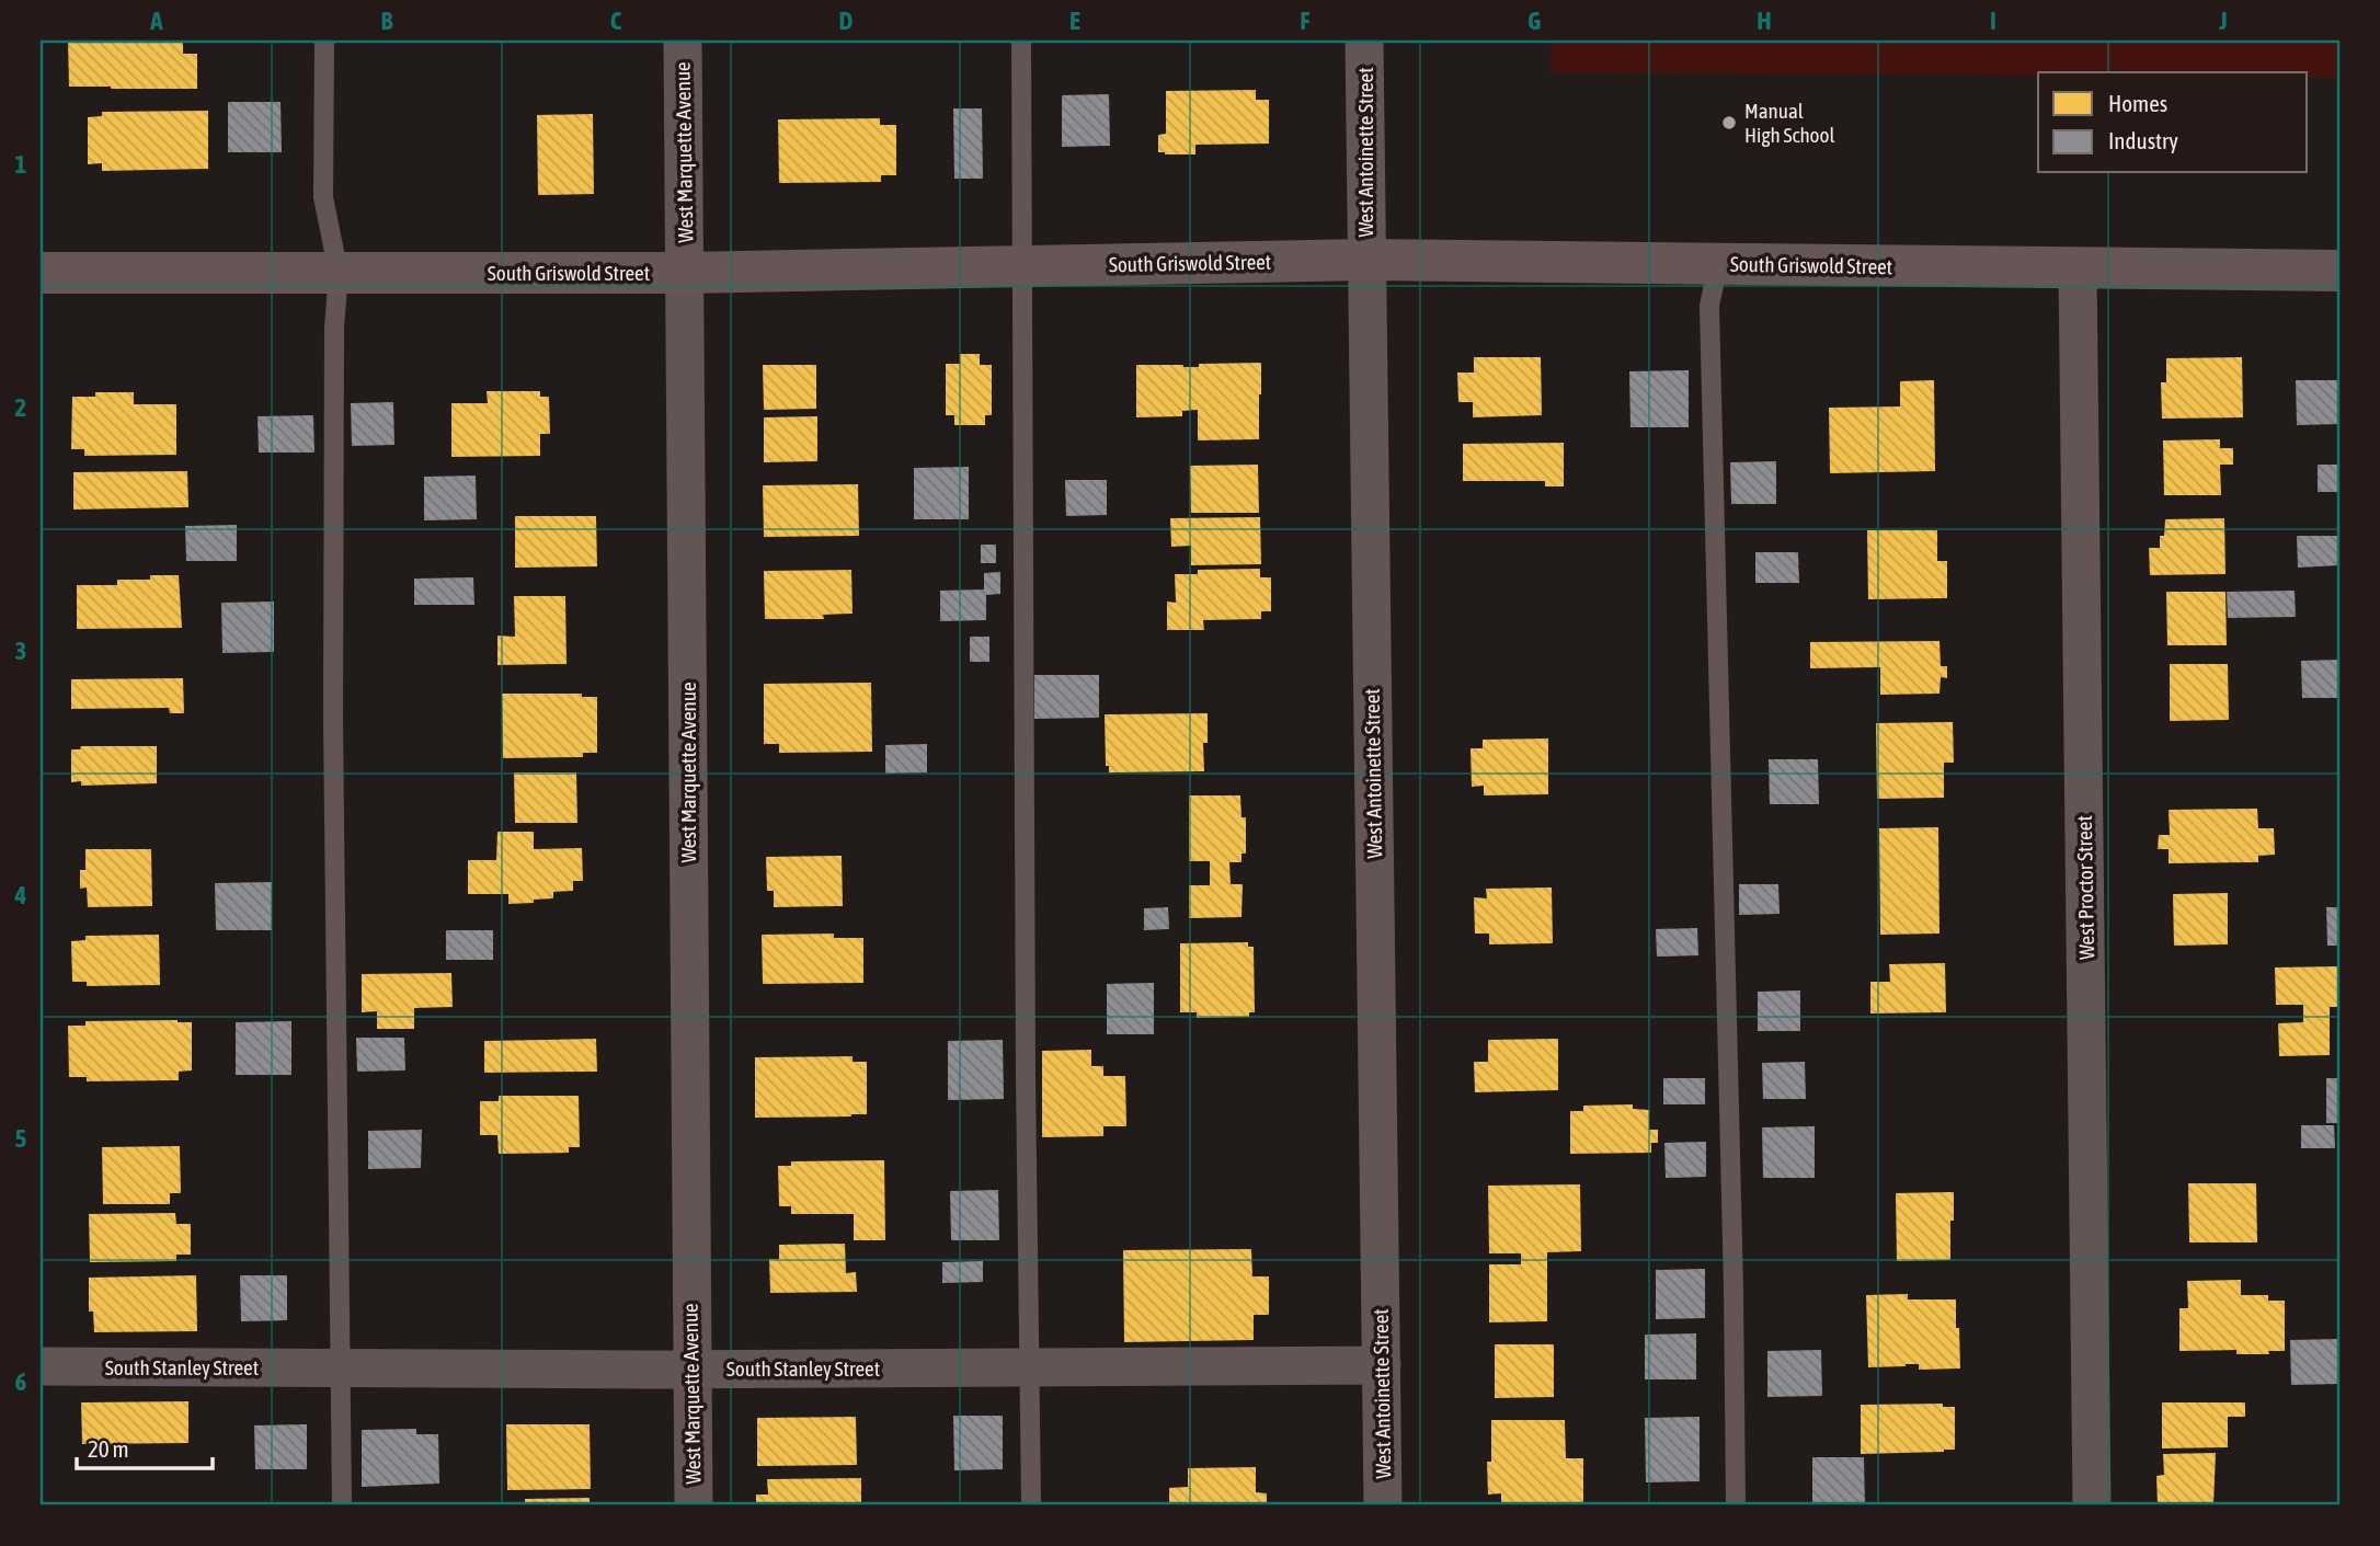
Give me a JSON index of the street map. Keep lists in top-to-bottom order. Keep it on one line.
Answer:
{"streets":{"street":["West Marquette Avenue","West Antoinette Street","South Griswold Street","West Proctor Street","South Stanley Street"]},"crossings":[["West Marquette Avenue","South Griswold Street"],["West Marquette Avenue","South Stanley Street"],["West Antoinette Street","South Griswold Street"],["West Antoinette Street","South Stanley Street"],["South Griswold Street","West Proctor Street"]],"places":["Manual High School"],"legend":["Homes","Industry"],"scale_bar":"20 m","grid":{"columns":["A","B","C","D","E","F","G","H","I","J"],"rows":["1","2","3","4","5","6"]}}
